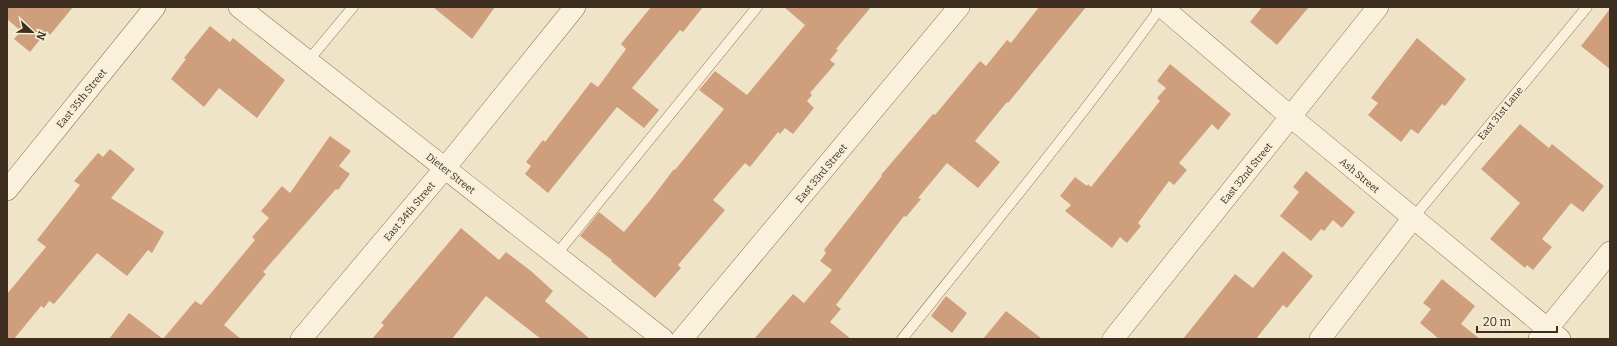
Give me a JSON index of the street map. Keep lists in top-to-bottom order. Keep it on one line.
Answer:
{"streets":{"street":["East 35th Street","Dieter Street","East 33rd Street","East 32nd Street","Ash Street","East 34th Street"],"lane":["East 31st Lane"]},"crossings":[["East 31st Lane","Ash Street"],["Dieter Street","East 34th Street"],["East 32nd Street","Ash Street"]],"scale_bar":"20 m","north":"right"}
